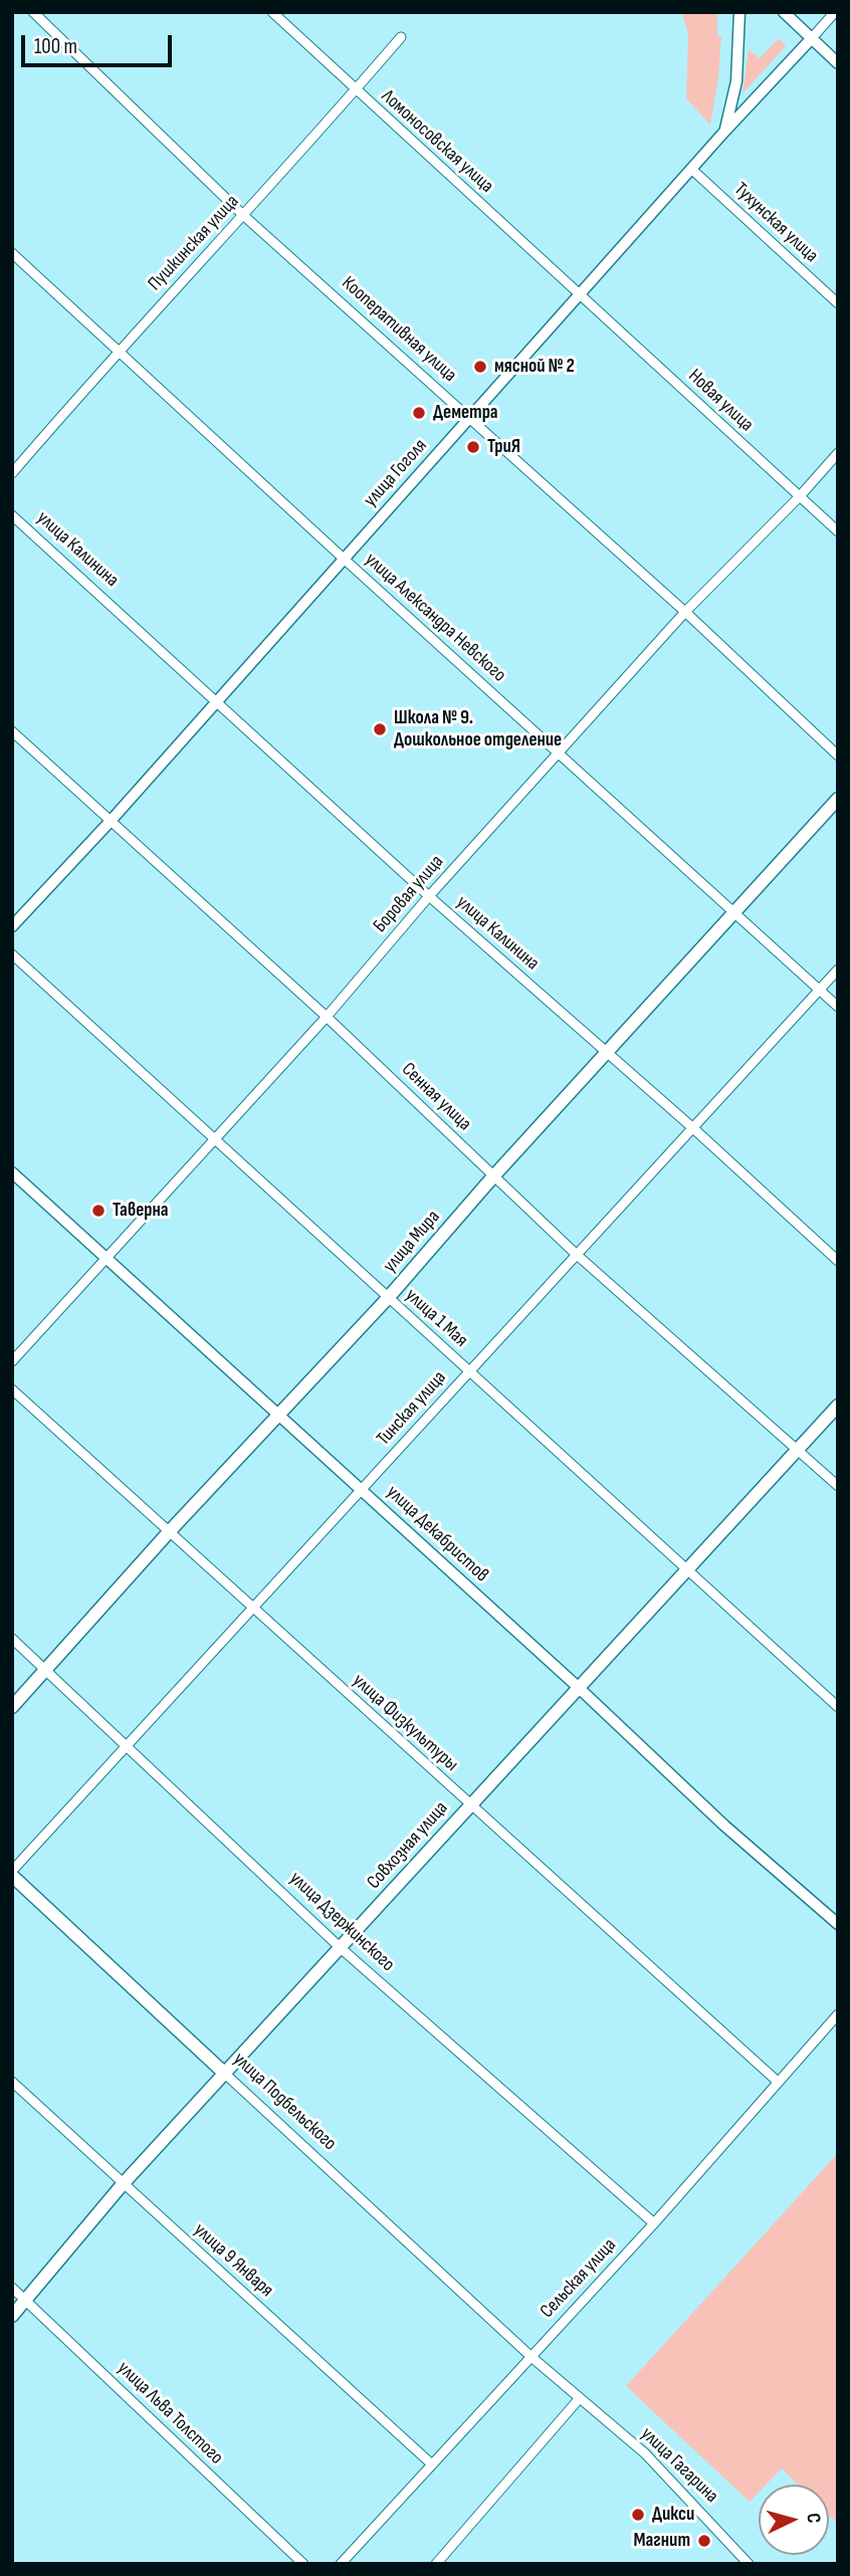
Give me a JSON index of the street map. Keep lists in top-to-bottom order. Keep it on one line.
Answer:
{"streets":{"main road":["улица Мира","Совхозная улица","улица Подбельского"],"street":["Ломоносовская улица","Тухунская улица","Пушкинская улица","Кооперативная улица","Новая улица","улица Гоголя","улица Калинина","улица Александра Невского","Боровая улица","Сенная улица","улица 1 Мая","Тинская улица","улица Декабристов","улица Физкультуры","улица Дзержинского","улица 9 Января","Сельская улица","улица Льва Толстого","улица Гагарина"]},"crossings":[["Ломоносовская улица","Пушкинская улица"],["Ломоносовская улица","Новая улица"],["Ломоносовская улица","улица Гоголя"],["Тухунская улица","улица Гоголя"],["Пушкинская улица","Кооперативная улица"],["Пушкинская улица","улица Александра Невского"],["Кооперативная улица","улица Гоголя"],["Кооперативная улица","Боровая улица"],["Новая улица","улица Гоголя"],["Новая улица","Боровая улица"],["улица Гоголя","улица Калинина"],["улица Гоголя","улица Александра Невского"],["улица Гоголя","Сенная улица"],["улица Калинина","Боровая улица"],["улица Калинина","улица Мира"],["улица Калинина","Тинская улица"],["улица Александра Невского","Боровая улица"],["улица Александра Невского","улица Мира"],["улица Александра Невского","Тинская улица"],["Боровая улица","Сенная улица"],["Боровая улица","улица 1 Мая"],["Боровая улица","улица Декабристов"],["Сенная улица","улица Мира"],["Сенная улица","Тинская улица"],["Сенная улица","Совхозная улица"],["улица Мира","улица 1 Мая"],["улица Мира","улица Декабристов"],["улица Мира","улица Физкультуры"],["улица Мира","улица Дзержинского"],["улица 1 Мая","Тинская улица"],["улица 1 Мая","Совхозная улица"],["Тинская улица","улица Декабристов"],["Тинская улица","улица Физкультуры"],["Тинская улица","улица Дзержинского"],["Тинская улица","улица Подбельского"],["улица Декабристов","Совхозная улица"],["улица Физкультуры","Совхозная улица"],["улица Физкультуры","Сельская улица"],["Совхозная улица","улица Дзержинского"],["Совхозная улица","улица Подбельского"],["Совхозная улица","улица 9 Января"],["Совхозная улица","улица Льва Толстого"],["улица Дзержинского","Сельская улица"],["улица Подбельского","Сельская улица"],["улица Подбельского","улица Гагарина"],["улица 9 Января","Сельская улица"],["Сельская улица","улица Гагарина"]],"places":["мясной № 2","Деметра","ТриЯ","Школа № 9. Дошкольное отделение","Таверна","Дикси","Магнит"],"scale_bar":"100 m","north":"right"}
